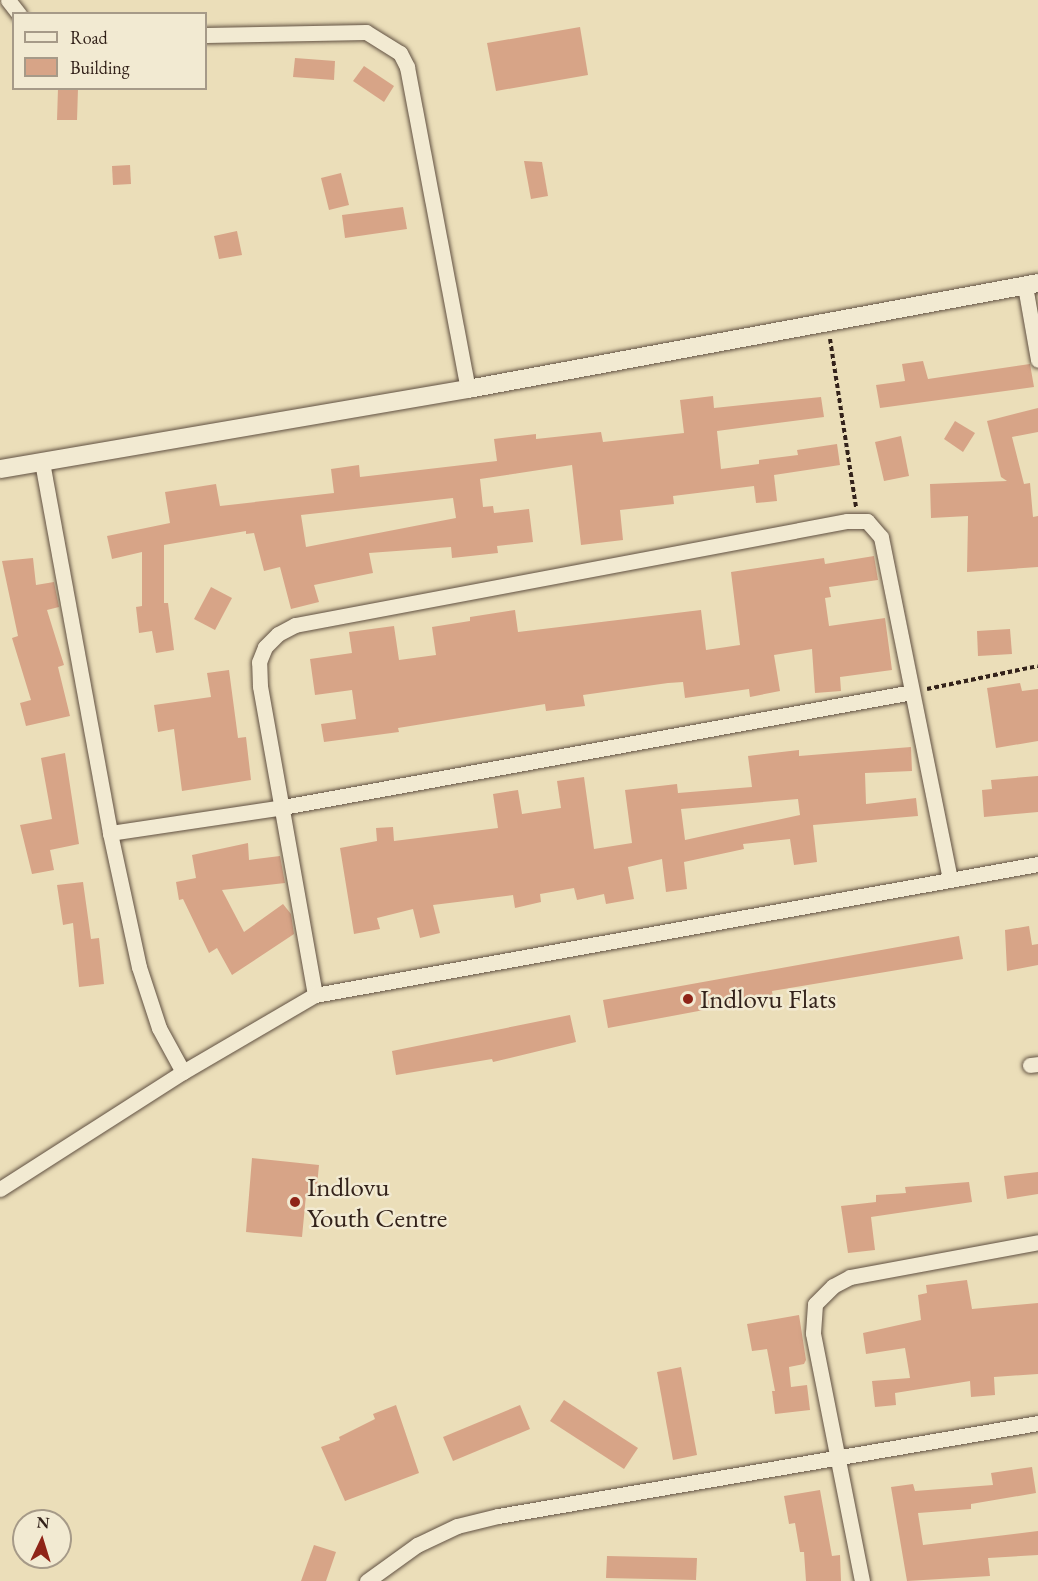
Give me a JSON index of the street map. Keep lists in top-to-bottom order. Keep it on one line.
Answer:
{"places":["Indlovu Flats","Indlovu Youth Centre"],"legend":["Road","Building"],"north":"top"}
